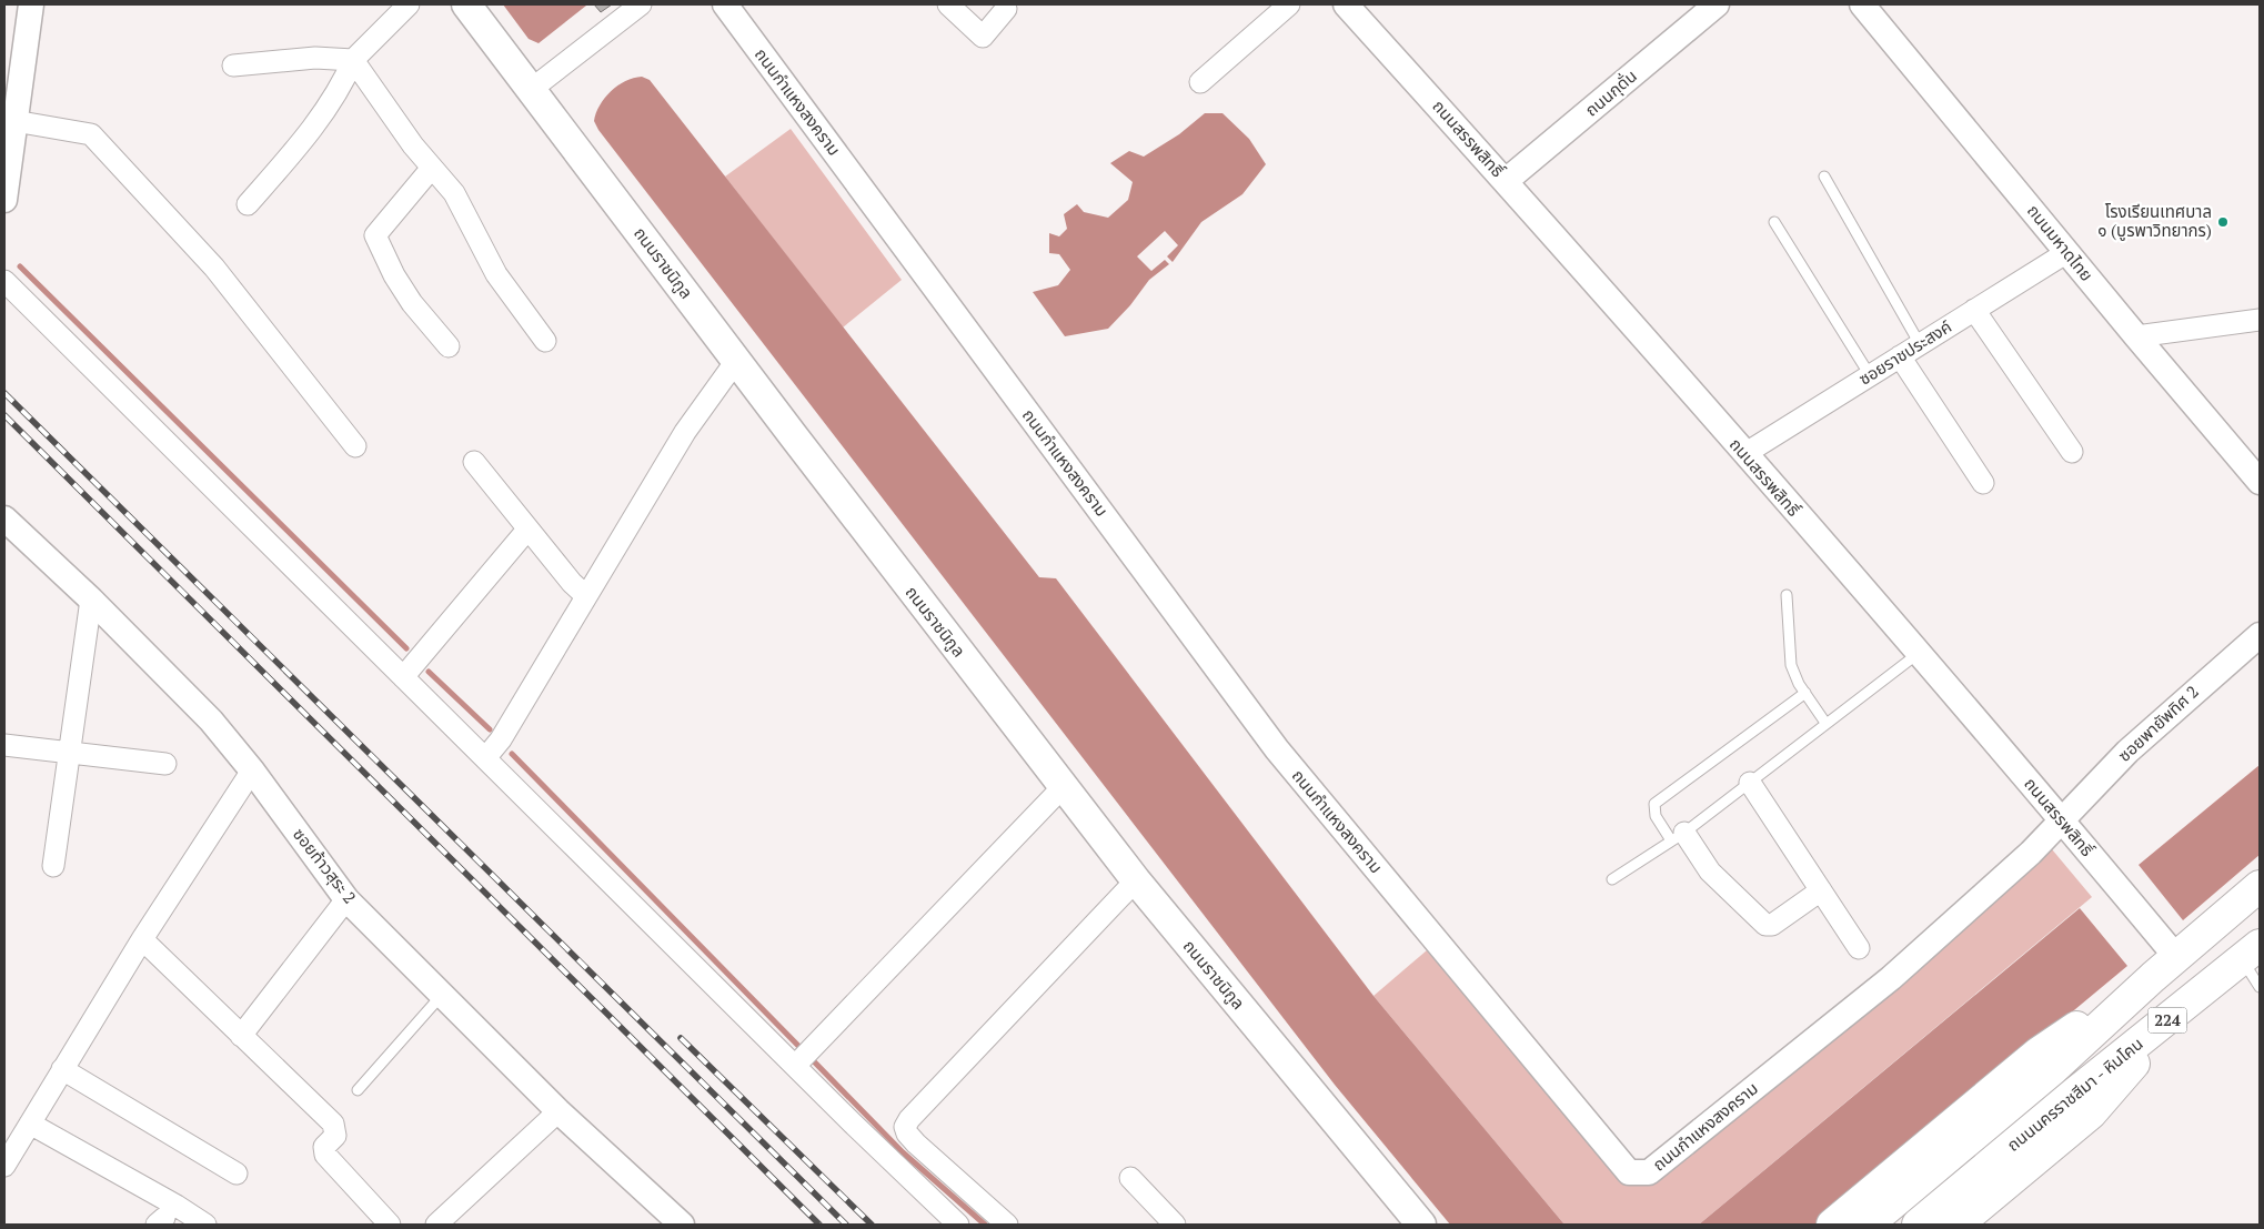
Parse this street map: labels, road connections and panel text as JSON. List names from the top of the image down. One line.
{"streets":{"main road":["ถนนราชนิกูล","224","ถนนนครราชสีมา - หินโคน"],"street":["ถนนกุดั่น","ถนนกำแหงสงคราม","ถนนสรรพสิทธิ์","ถนนมหาดไทย","ซอยราชประสงค์","ซอยพายัพทิศ 2","ซอยท้าวสุระ 2"]},"crossings":[["ถนนกุดั่น","ถนนสรรพสิทธิ์"],["ถนนกำแหงสงคราม","ถนนสรรพสิทธิ์"],["ถนนกำแหงสงคราม","ซอยพายัพทิศ 2"],["ถนนสรรพสิทธิ์","ซอยราชประสงค์"],["ถนนสรรพสิทธิ์","ซอยพายัพทิศ 2"],["ถนนมหาดไทย","ซอยราชประสงค์"]],"places":["โรงเรียนเทศบาล ๑ (บูรพาวิทยากร)"]}
